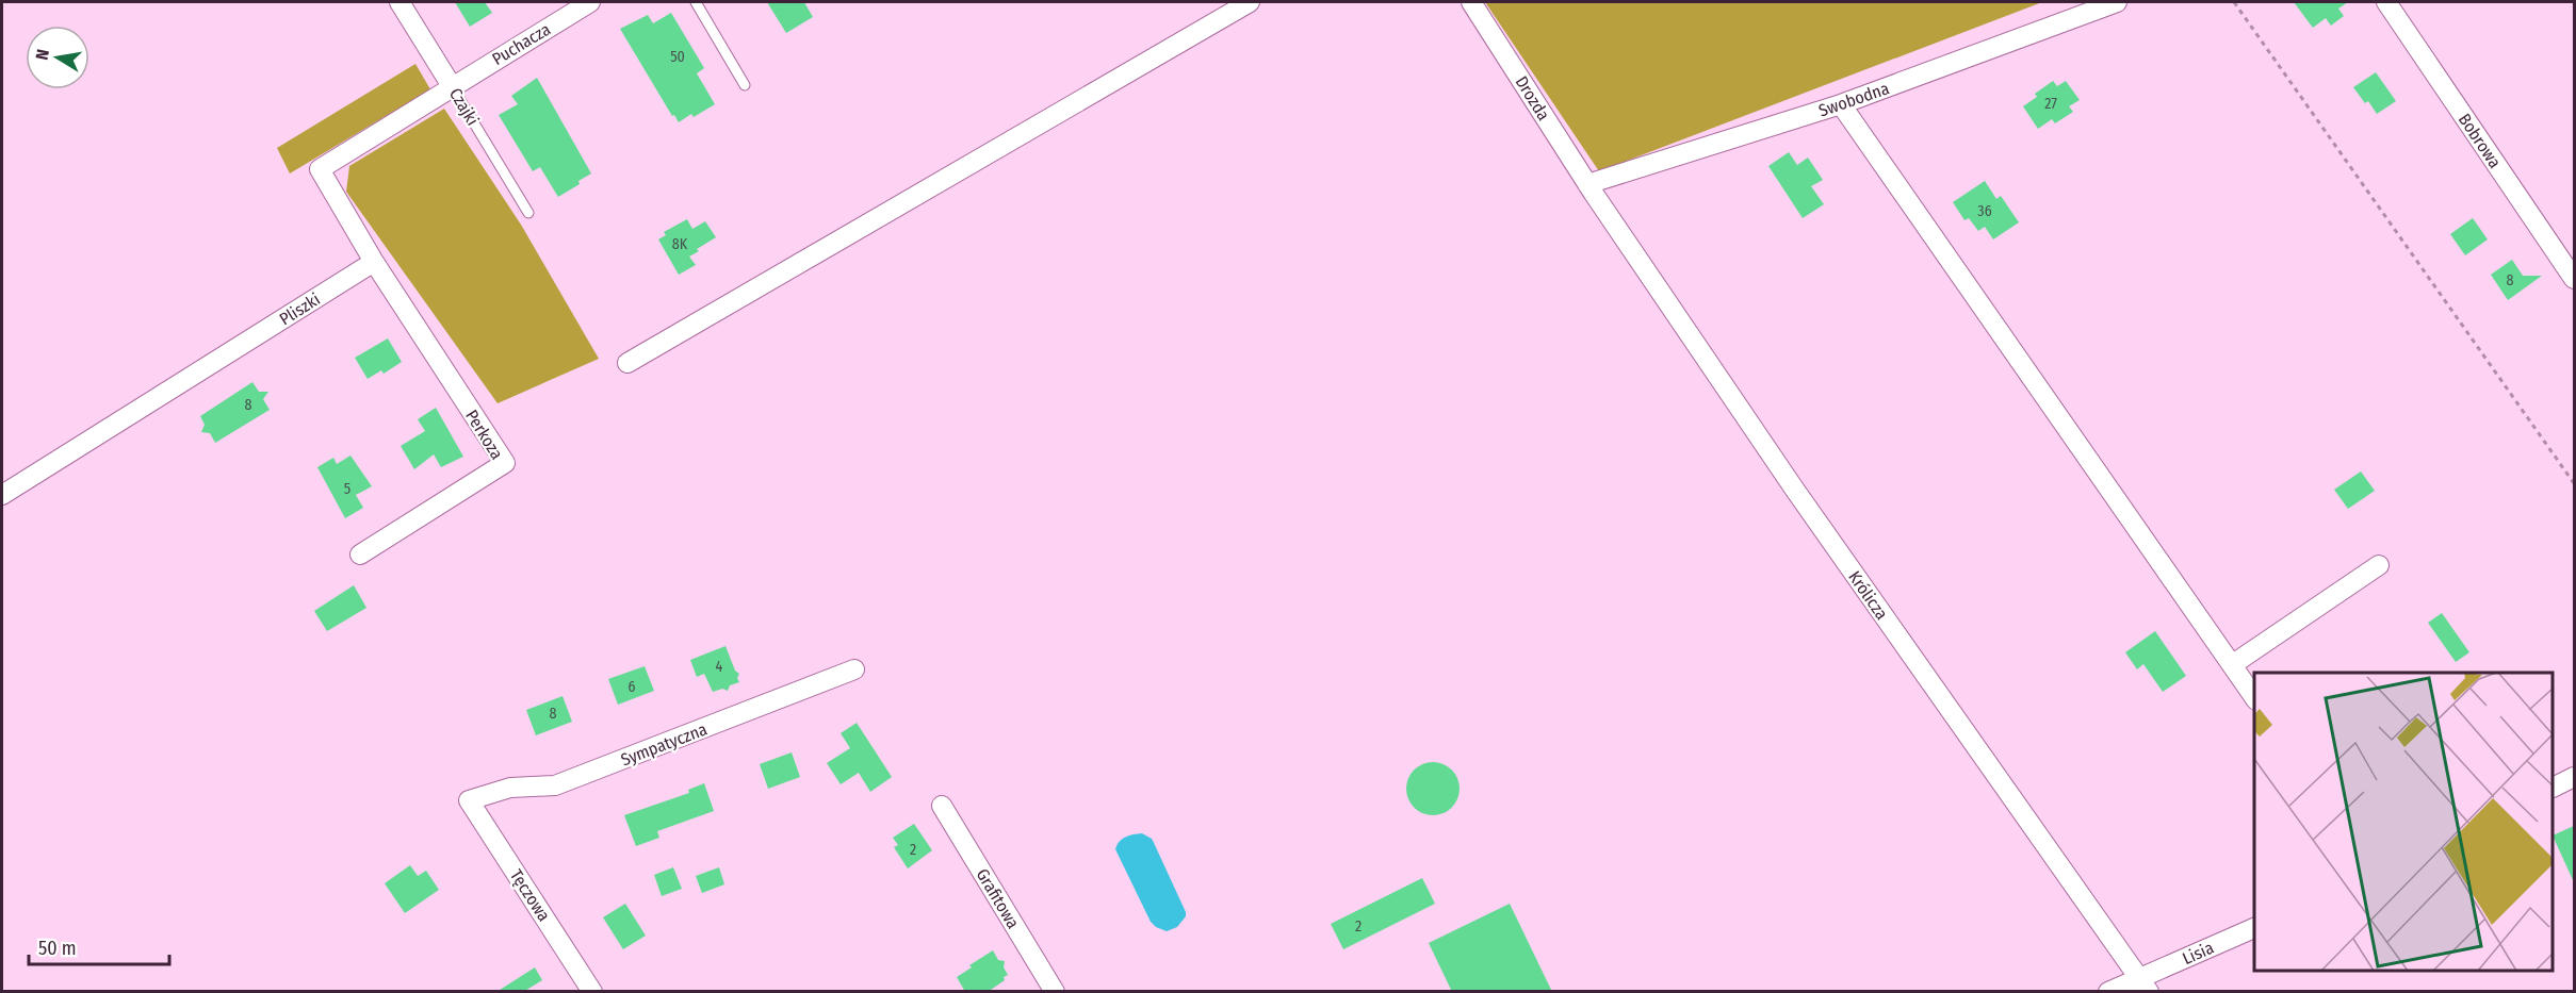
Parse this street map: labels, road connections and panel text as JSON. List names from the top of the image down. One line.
{"streets":{"street":["Puchacza","Drozda","Swobodna","Czajki","Bobrowa","Pliszki","Perkoza","Królicza","Sympatyczna","Tęczowa","Grafitowa","Lisia"]},"crossings":[["Puchacza","Czajki"],["Drozda","Swobodna"],["Drozda","Królicza"],["Swobodna","Królicza"],["Pliszki","Perkoza"],["Królicza","Lisia"],["Sympatyczna","Tęczowa"]],"house_numbers":["50","27","36","8K","8","8","5","4","6","8","2","2"],"scale_bar":"50 m","north":"left"}
